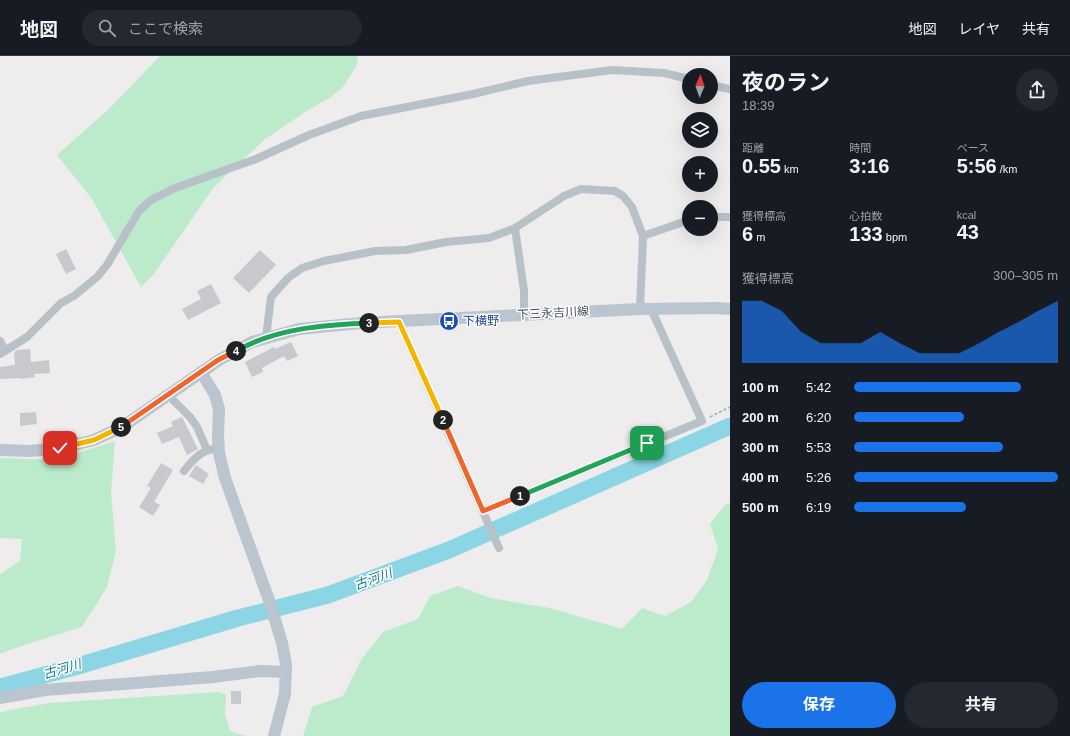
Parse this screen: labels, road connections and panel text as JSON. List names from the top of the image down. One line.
{"streets":{"main road":["下三永吉川線"]},"water":["古河川"],"places":{"bus stop":["下横野"]},"north":"top","page":{"header":"地図","search":"ここで検索","nav":["地図","レイヤ","共有"],"heading":["夜のラン","18:39"],"map_buttons":["+","−"],"stats":[["距離","0.55 km"],["時間","3:16"],["ペース","5:56 /km"],["獲得標高","6 m"],["心拍数","133 bpm"],["kcal","43"]],"chart":["獲得標高","300–305 m"],"pins":["3","4","2","5","1"],"list":[{"name":"100 m","note":"5:42"},{"name":"200 m","note":"6:20"},{"name":"300 m","note":"5:53"},{"name":"400 m","note":"5:26"},{"name":"500 m","note":"6:19"}],"buttons":["保存","共有"]}}
